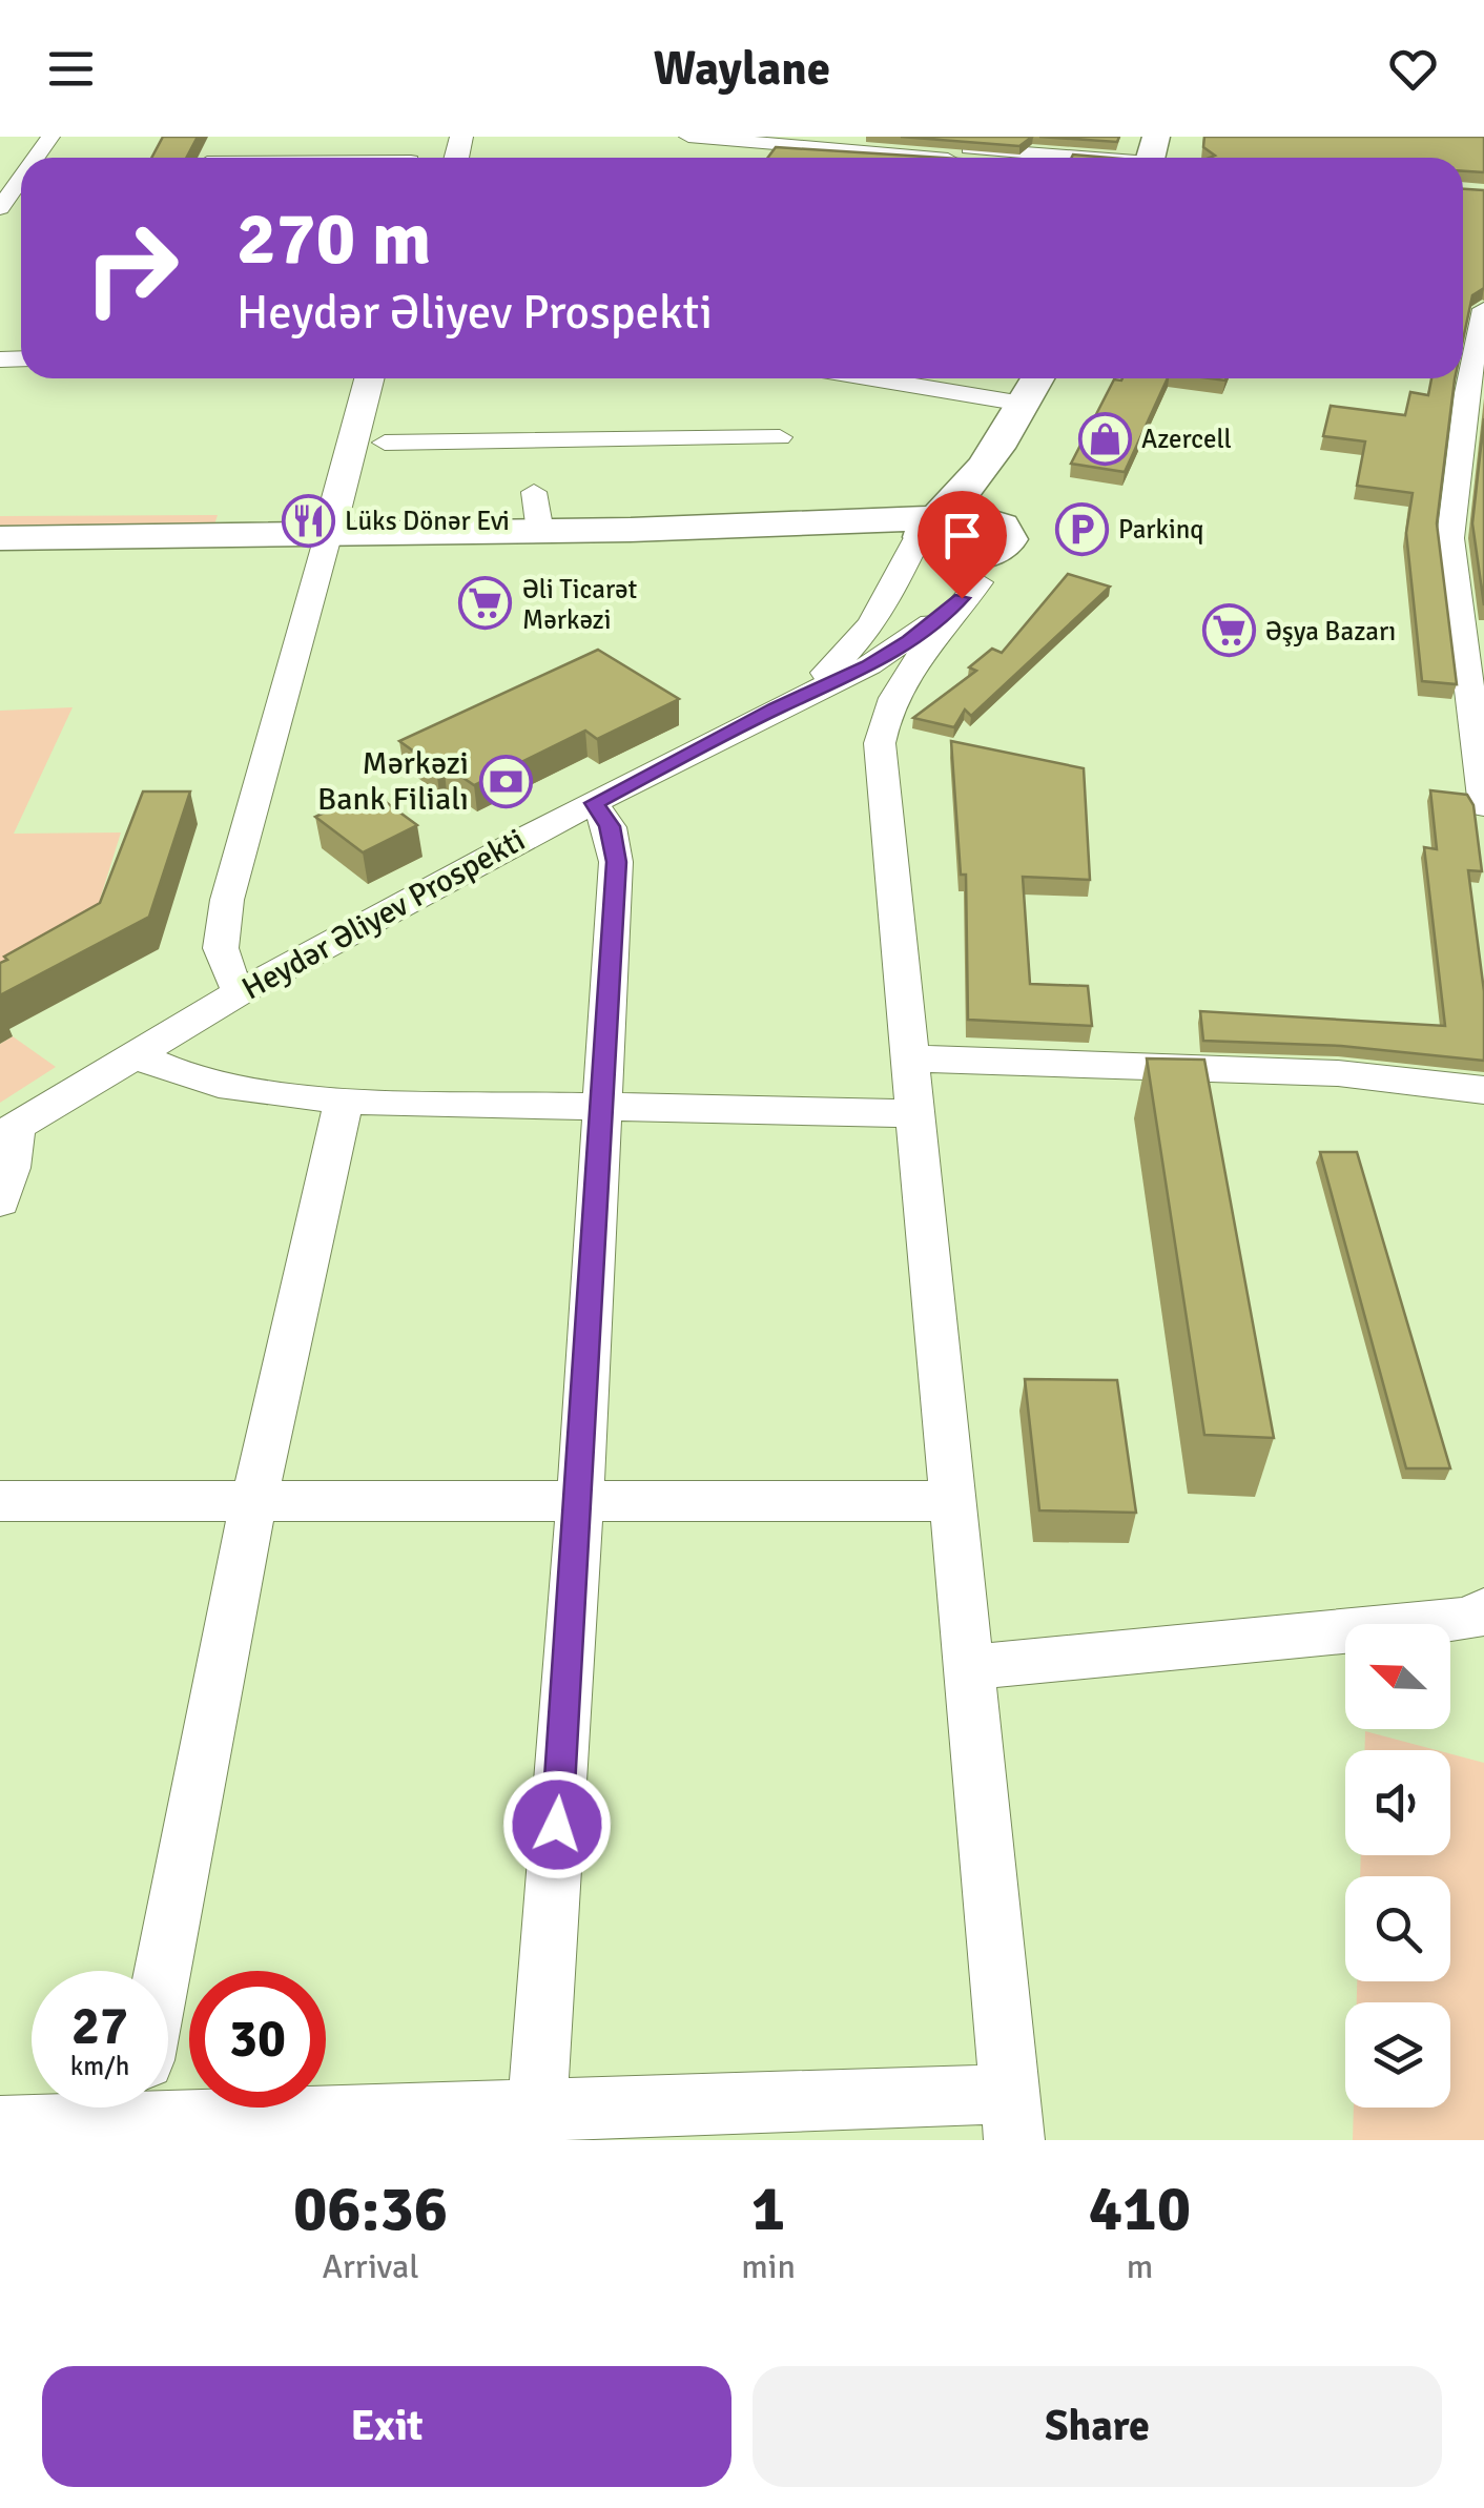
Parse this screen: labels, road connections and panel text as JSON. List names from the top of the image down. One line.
{"streets":{"highway":["Heydər Əliyev Prospekti"]},"places":{"shop":["Azercell"],"restaurant":["Lüks Dönər Evi"],"parking":["Parkinq"],"supermarket":["Əli Ticarət Mərkəzi","Əşya Bazarı"],"bank":["Mərkəzi Bank Filialı"]},"north":"top left","page":{"header":"Waylane","turn":["270 m","Heydər Əliyev Prospekti"],"speed":"27 km/h","limit":"30","eta":["06:36","Arrival","1","min","410","m"],"buttons":["Exit","Share"]}}
